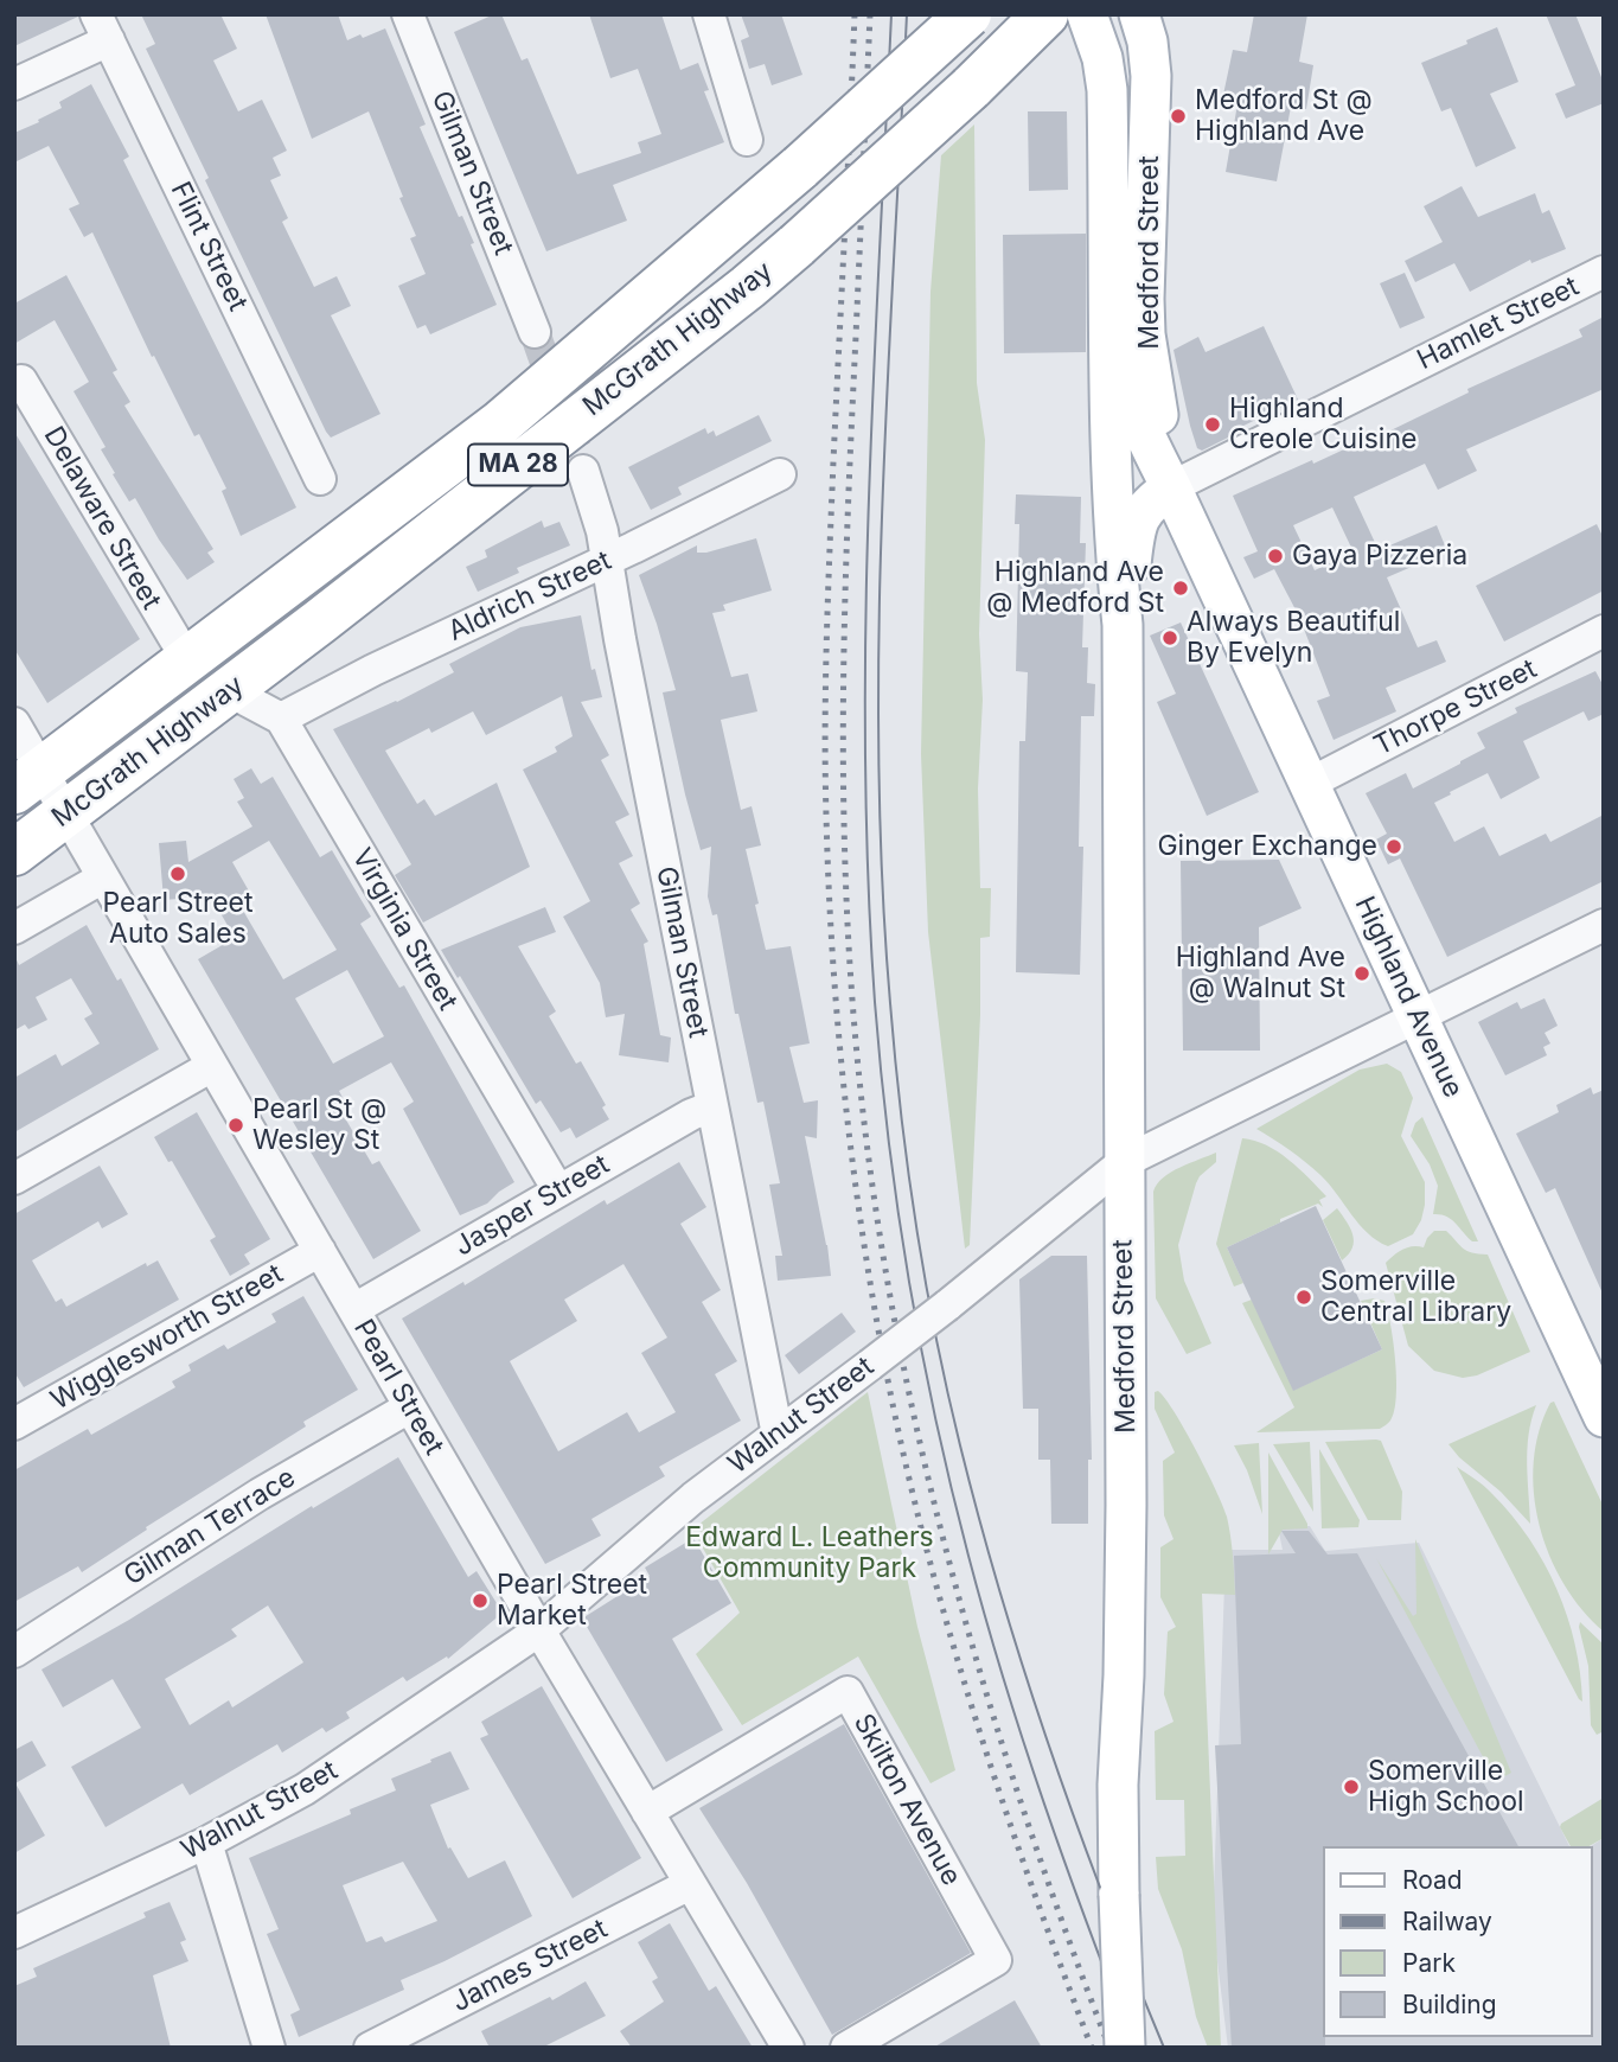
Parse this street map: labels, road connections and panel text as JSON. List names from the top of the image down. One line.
{"streets":{"highway":["McGrath Highway","MA 28"],"main road":["Medford Street","Highland Avenue"],"street":["Gilman Street","Flint Street","Hamlet Street","Delaware Street","Aldrich Street","Thorpe Street","Virginia Street","Jasper Street","Wigglesworth Street","Pearl Street","Walnut Street","Gilman Terrace","Skilton Avenue","James Street"]},"crossings":[["Gilman Street","Aldrich Street"],["Gilman Street","Jasper Street"],["Gilman Street","Walnut Street"],["Medford Street","Hamlet Street"],["Medford Street","Highland Avenue"],["Medford Street","Walnut Street"],["Hamlet Street","Highland Avenue"],["McGrath Highway","Delaware Street"],["McGrath Highway","Pearl Street"],["Aldrich Street","Virginia Street"],["Thorpe Street","Highland Avenue"],["Virginia Street","Jasper Street"],["Highland Avenue","Walnut Street"],["Jasper Street","Pearl Street"],["Wigglesworth Street","Pearl Street"],["Pearl Street","Walnut Street"],["Pearl Street","Gilman Terrace"],["Pearl Street","Skilton Avenue"],["Pearl Street","James Street"]],"parks":["Edward L. Leathers Community Park"],"places":["Medford St @ Highland Ave","Highland Creole Cuisine","Gaya Pizzeria","Highland Ave @ Medford St","Always Beautiful By Evelyn","Ginger Exchange","Pearl Street Auto Sales","Highland Ave @ Walnut St","Pearl St @ Wesley St","Somerville Central Library","Pearl Street Market","Somerville High School"],"legend":["Road","Railway","Park","Building"]}
